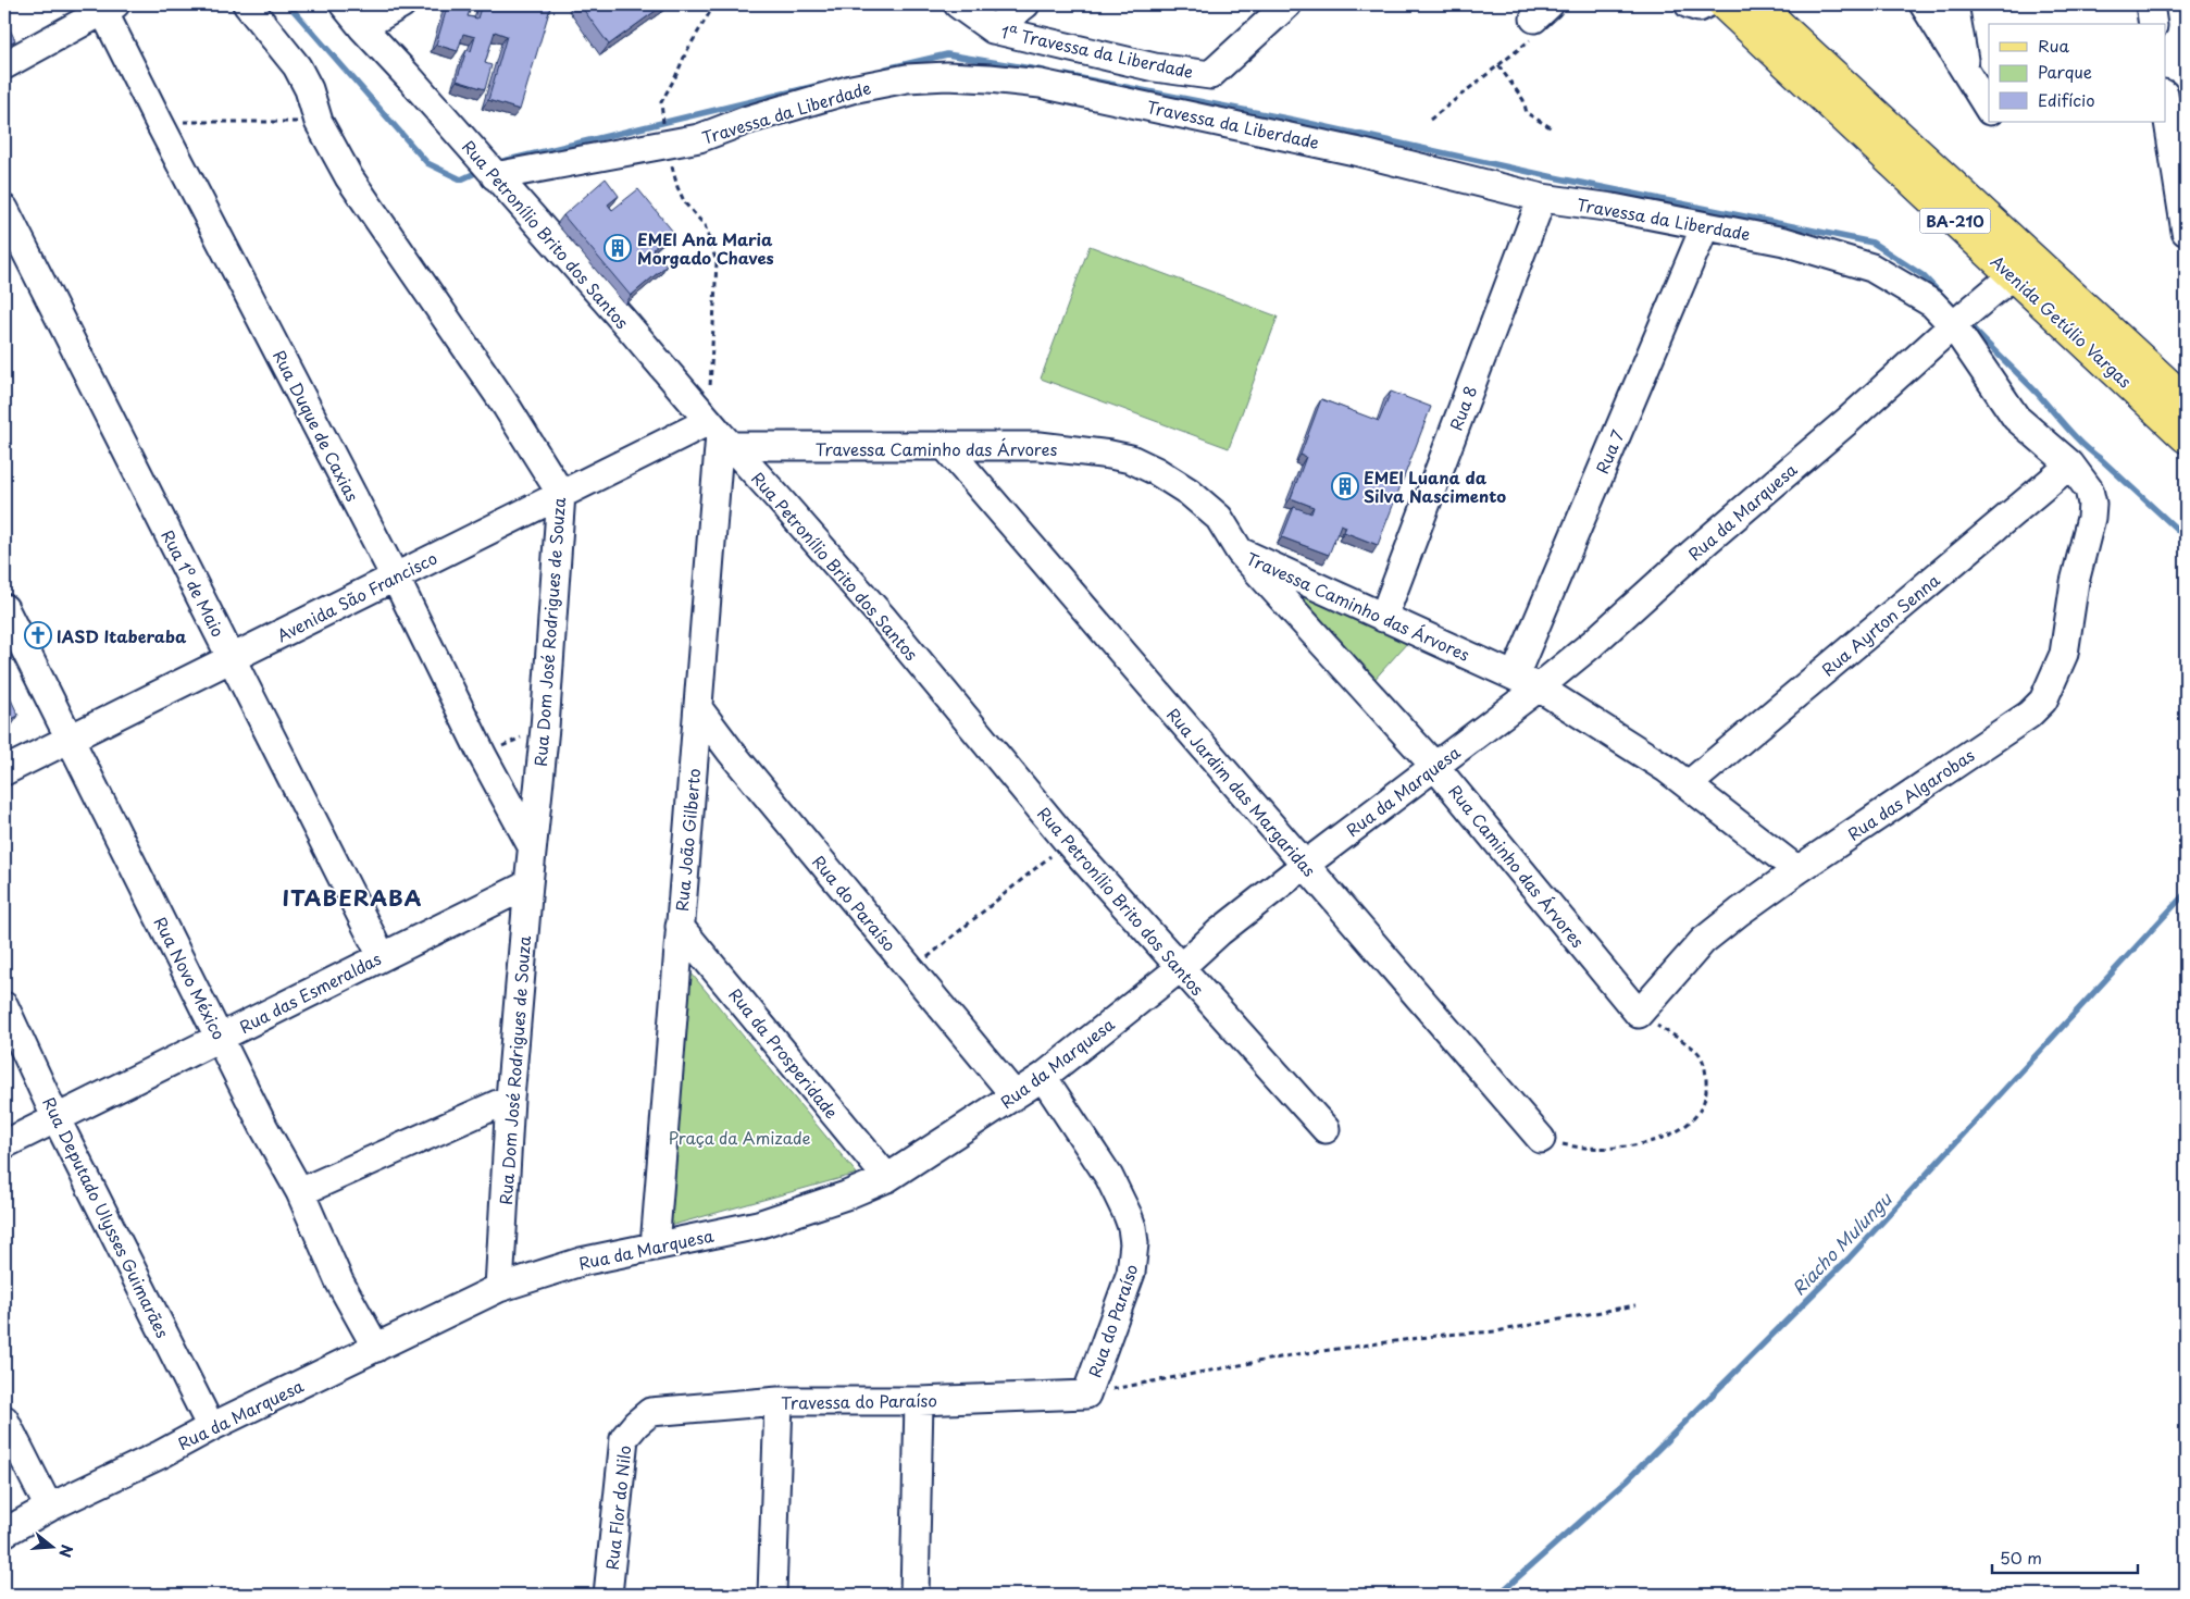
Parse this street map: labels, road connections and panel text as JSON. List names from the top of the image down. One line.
{"streets":{"main road":["BA-210","Avenida Getúlio Vargas"],"street":["1ª Travessa da Liberdade","Travessa da Liberdade","Rua Petronílio Brito dos Santos","Rua 8","Rua Duque de Caxias","Travessa Caminho das Árvores","Rua 7","Rua da Marquesa","Rua 1º de Maio","Avenida São Francisco","Rua Ayrton Senna","Rua Dom José Rodrigues de Souza","Rua Jardim das Margaridas","Rua das Algarobas","Rua João Gilberto","Rua Caminho das Árvores","Rua do Paraíso","Rua Novo México","Rua das Esmeraldas","Rua da Prosperidade","Rua Deputado Ulysses Guimarães","Travessa do Paraíso","Rua Flor do Nilo"]},"crossings":[["Travessa da Liberdade","Rua Petronílio Brito dos Santos"],["Travessa da Liberdade","Rua 8"],["Travessa da Liberdade","Rua 7"],["Travessa da Liberdade","Rua da Marquesa"],["Travessa da Liberdade","Rua Ayrton Senna"],["Travessa da Liberdade","Rua das Algarobas"],["Rua Petronílio Brito dos Santos","Travessa Caminho das Árvores"],["Rua Petronílio Brito dos Santos","Rua da Marquesa"],["Rua Petronílio Brito dos Santos","Avenida São Francisco"],["Rua Petronílio Brito dos Santos","Rua João Gilberto"],["Avenida Getúlio Vargas","Rua da Marquesa"],["Rua 8","Travessa Caminho das Árvores"],["Rua Duque de Caxias","Avenida São Francisco"],["Rua Duque de Caxias","Rua Dom José Rodrigues de Souza"],["Travessa Caminho das Árvores","Rua 7"],["Travessa Caminho das Árvores","Rua da Marquesa"],["Travessa Caminho das Árvores","Avenida São Francisco"],["Travessa Caminho das Árvores","Rua Ayrton Senna"],["Travessa Caminho das Árvores","Rua Jardim das Margaridas"],["Travessa Caminho das Árvores","Rua das Algarobas"],["Travessa Caminho das Árvores","Rua João Gilberto"],["Travessa Caminho das Árvores","Rua Caminho das Árvores"],["Rua da Marquesa","Rua Dom José Rodrigues de Souza"],["Rua da Marquesa","Rua Jardim das Margaridas"],["Rua da Marquesa","Rua João Gilberto"],["Rua da Marquesa","Rua Caminho das Árvores"],["Rua da Marquesa","Rua do Paraíso"],["Rua da Marquesa","Rua Novo México"],["Rua da Marquesa","Rua da Prosperidade"],["Rua da Marquesa","Rua Deputado Ulysses Guimarães"],["Rua 1º de Maio","Avenida São Francisco"],["Rua 1º de Maio","Rua das Esmeraldas"],["Avenida São Francisco","Rua Dom José Rodrigues de Souza"],["Avenida São Francisco","Rua João Gilberto"],["Avenida São Francisco","Rua Novo México"],["Rua Ayrton Senna","Rua das Algarobas"],["Rua Dom José Rodrigues de Souza","Rua das Esmeraldas"],["Rua das Algarobas","Rua Caminho das Árvores"],["Rua João Gilberto","Rua do Paraíso"],["Rua João Gilberto","Rua da Prosperidade"],["Rua do Paraíso","Travessa do Paraíso"],["Rua Novo México","Rua das Esmeraldas"],["Rua das Esmeraldas","Rua Deputado Ulysses Guimarães"],["Travessa do Paraíso","Rua Flor do Nilo"]],"districts":["ITABERABA"],"water":["Riacho Mulungu"],"parks":["Praça da Amizade"],"places":{"building":["EMEI Ana Maria Morgado Chaves","EMEI Luana da Silva Nascimento"],"church":["IASD Itaberaba"]},"legend":["Rua","Parque","Edifício"],"scale_bar":"50 m","north":"right"}
